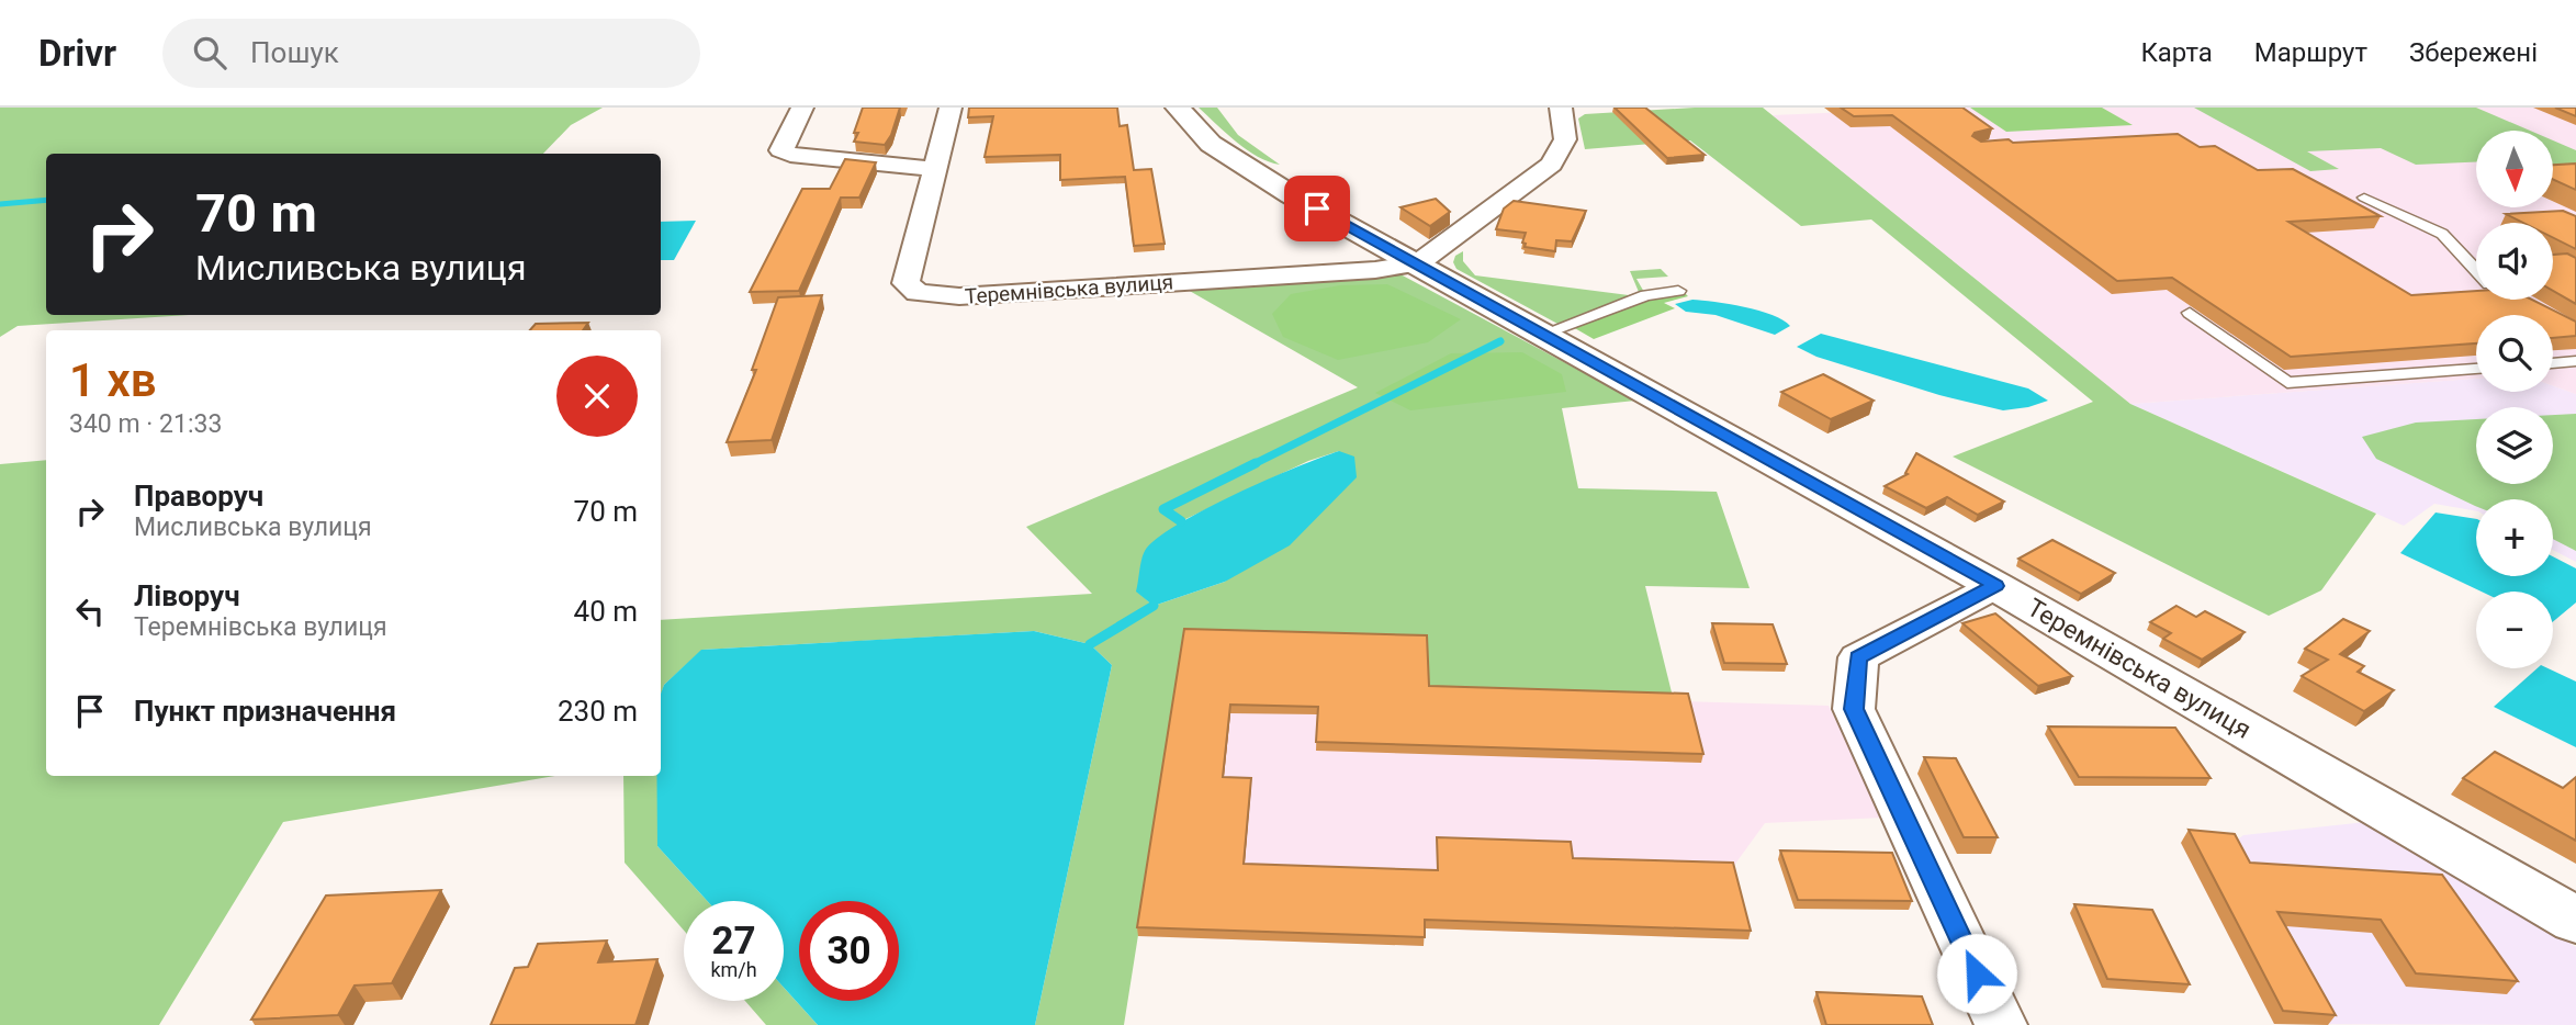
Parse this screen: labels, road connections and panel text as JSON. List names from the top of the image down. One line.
{"streets":{"street":["Теремнівська вулиця"]},"north":"bottom","page":{"header":"Drivr","search":"Пошук","nav":["Карта","Маршрут","Збережені"],"map_buttons":["+","−"],"turn":["70 m","Мисливська вулиця"],"heading":["1 хв","340 m · 21:33"],"list":[{"name":"Праворуч","note":"Мисливська вулиця","value":"70 m"},{"name":"Ліворуч","note":"Теремнівська вулиця","value":"40 m"},{"name":"Пункт призначення","value":"230 m"}],"speed":"27 km/h","limit":"30"}}
